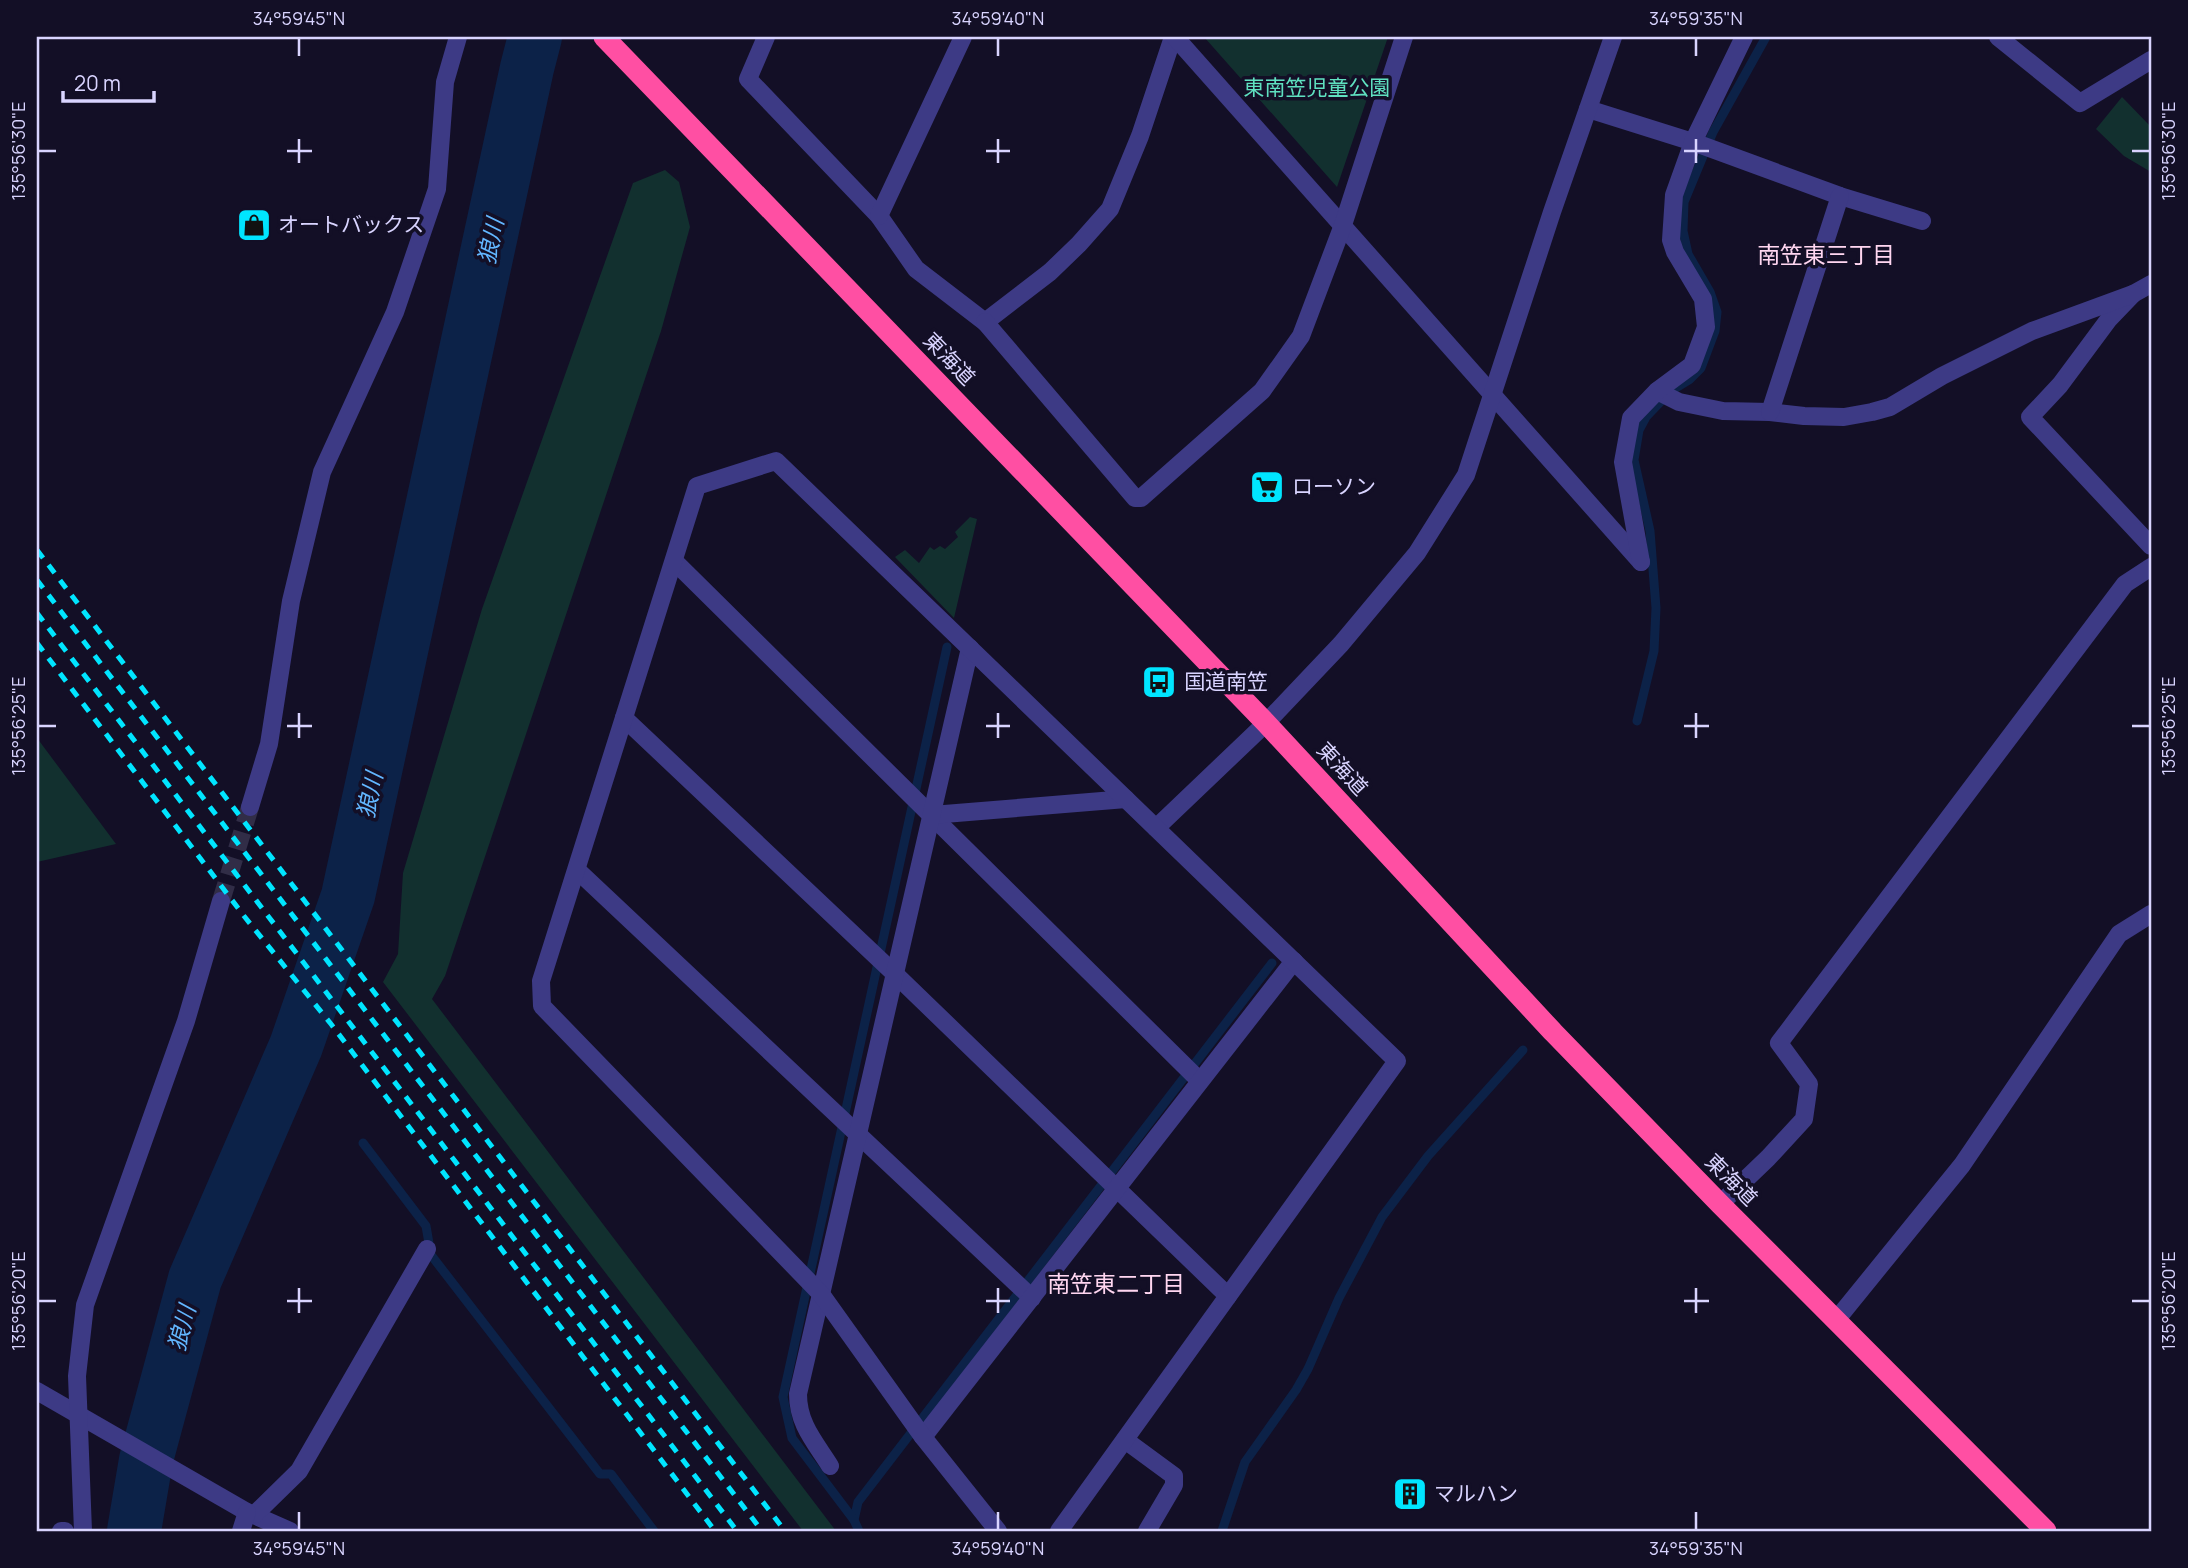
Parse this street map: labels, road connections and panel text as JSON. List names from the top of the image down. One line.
{"streets":{"highway":["東海道"]},"districts":["南笠東三丁目","南笠東二丁目"],"water":["狼川"],"parks":["東南笠児童公園"],"places":{"shop":["オートバックス"],"supermarket":["ローソン"],"bus stop":["国道南笠"],"building":["マルハン"]},"scale_bar":"20 m","coordinates":["34°59'45\"N","34°59'40\"N","34°59'35\"N","135°56'30\"E","135°56'25\"E","135°56'20\"E"]}
